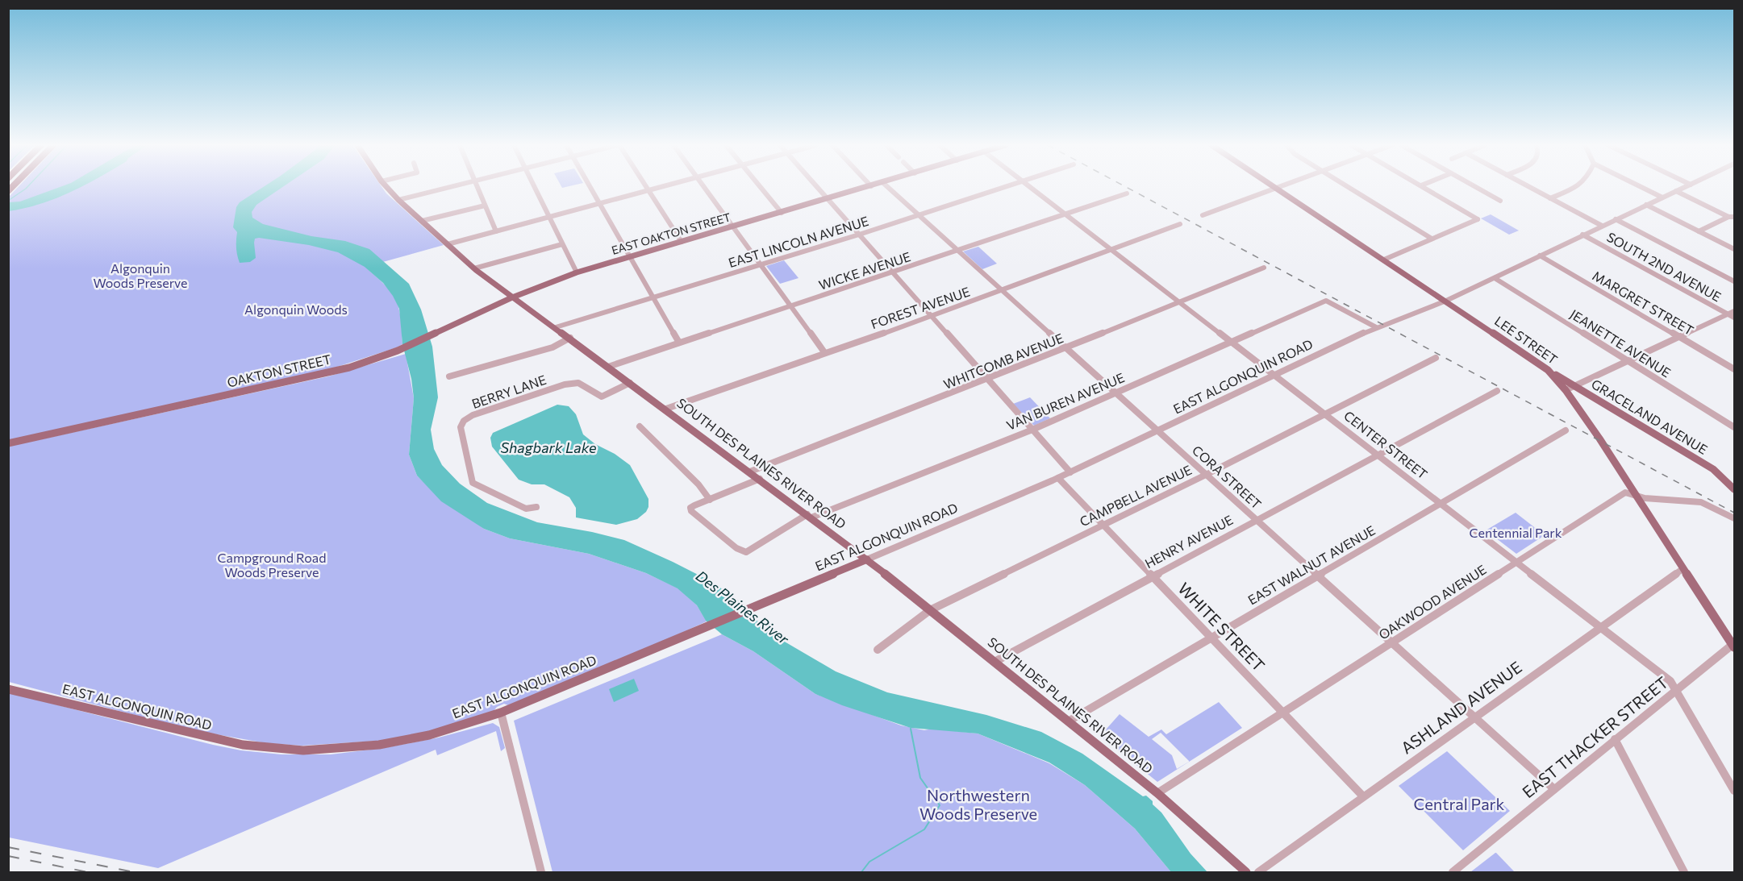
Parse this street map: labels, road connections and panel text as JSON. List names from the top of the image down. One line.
{"streets":{"main road":["EAST OAKTON STREET","LEE STREET","OAKTON STREET","EAST ALGONQUIN ROAD","GRACELAND AVENUE","SOUTH DES PLAINES RIVER ROAD"],"street":["EAST LINCOLN AVENUE","SOUTH 2ND AVENUE","WICKE AVENUE","MARGRET STREET","FOREST AVENUE","JEANETTE AVENUE","WHITCOMB AVENUE","BERRY LANE","VAN BUREN AVENUE","CENTER STREET","CORA STREET","CAMPBELL AVENUE","HENRY AVENUE","EAST WALNUT AVENUE","OAKWOOD AVENUE","WHITE STREET","ASHLAND AVENUE","EAST THACKER STREET"]},"crossings":[["EAST OAKTON STREET","OAKTON STREET"],["EAST OAKTON STREET","SOUTH DES PLAINES RIVER ROAD"],["EAST LINCOLN AVENUE","SOUTH DES PLAINES RIVER ROAD"],["EAST LINCOLN AVENUE","CORA STREET"],["SOUTH 2ND AVENUE","EAST ALGONQUIN ROAD"],["WICKE AVENUE","CENTER STREET"],["WICKE AVENUE","SOUTH DES PLAINES RIVER ROAD"],["WICKE AVENUE","CORA STREET"],["MARGRET STREET","EAST ALGONQUIN ROAD"],["FOREST AVENUE","CENTER STREET"],["FOREST AVENUE","SOUTH DES PLAINES RIVER ROAD"],["FOREST AVENUE","CORA STREET"],["LEE STREET","EAST ALGONQUIN ROAD"],["LEE STREET","GRACELAND AVENUE"],["LEE STREET","OAKWOOD AVENUE"],["LEE STREET","ASHLAND AVENUE"],["LEE STREET","EAST THACKER STREET"],["JEANETTE AVENUE","EAST ALGONQUIN ROAD"],["WHITCOMB AVENUE","CENTER STREET"],["WHITCOMB AVENUE","SOUTH DES PLAINES RIVER ROAD"],["WHITCOMB AVENUE","CORA STREET"],["EAST ALGONQUIN ROAD","VAN BUREN AVENUE"],["EAST ALGONQUIN ROAD","CENTER STREET"],["EAST ALGONQUIN ROAD","SOUTH DES PLAINES RIVER ROAD"],["EAST ALGONQUIN ROAD","CORA STREET"],["EAST ALGONQUIN ROAD","WHITE STREET"],["BERRY LANE","SOUTH DES PLAINES RIVER ROAD"],["VAN BUREN AVENUE","CENTER STREET"],["VAN BUREN AVENUE","SOUTH DES PLAINES RIVER ROAD"],["VAN BUREN AVENUE","CORA STREET"],["CENTER STREET","CAMPBELL AVENUE"],["CENTER STREET","HENRY AVENUE"],["CENTER STREET","EAST WALNUT AVENUE"],["CENTER STREET","OAKWOOD AVENUE"],["CENTER STREET","ASHLAND AVENUE"],["CENTER STREET","EAST THACKER STREET"],["SOUTH DES PLAINES RIVER ROAD","CAMPBELL AVENUE"],["SOUTH DES PLAINES RIVER ROAD","HENRY AVENUE"],["SOUTH DES PLAINES RIVER ROAD","EAST WALNUT AVENUE"],["SOUTH DES PLAINES RIVER ROAD","OAKWOOD AVENUE"],["CORA STREET","CAMPBELL AVENUE"],["CORA STREET","HENRY AVENUE"],["CORA STREET","EAST WALNUT AVENUE"],["CORA STREET","OAKWOOD AVENUE"],["CORA STREET","ASHLAND AVENUE"],["CORA STREET","EAST THACKER STREET"],["CAMPBELL AVENUE","WHITE STREET"],["HENRY AVENUE","WHITE STREET"],["EAST WALNUT AVENUE","WHITE STREET"],["OAKWOOD AVENUE","WHITE STREET"],["WHITE STREET","ASHLAND AVENUE"]],"water":["Shagbark Lake","Des Plaines River"],"parks":["Algonquin Woods Preserve","Algonquin Woods","Centennial Park","Campground Road Woods Preserve","Northwestern Woods Preserve","Central Park"]}
